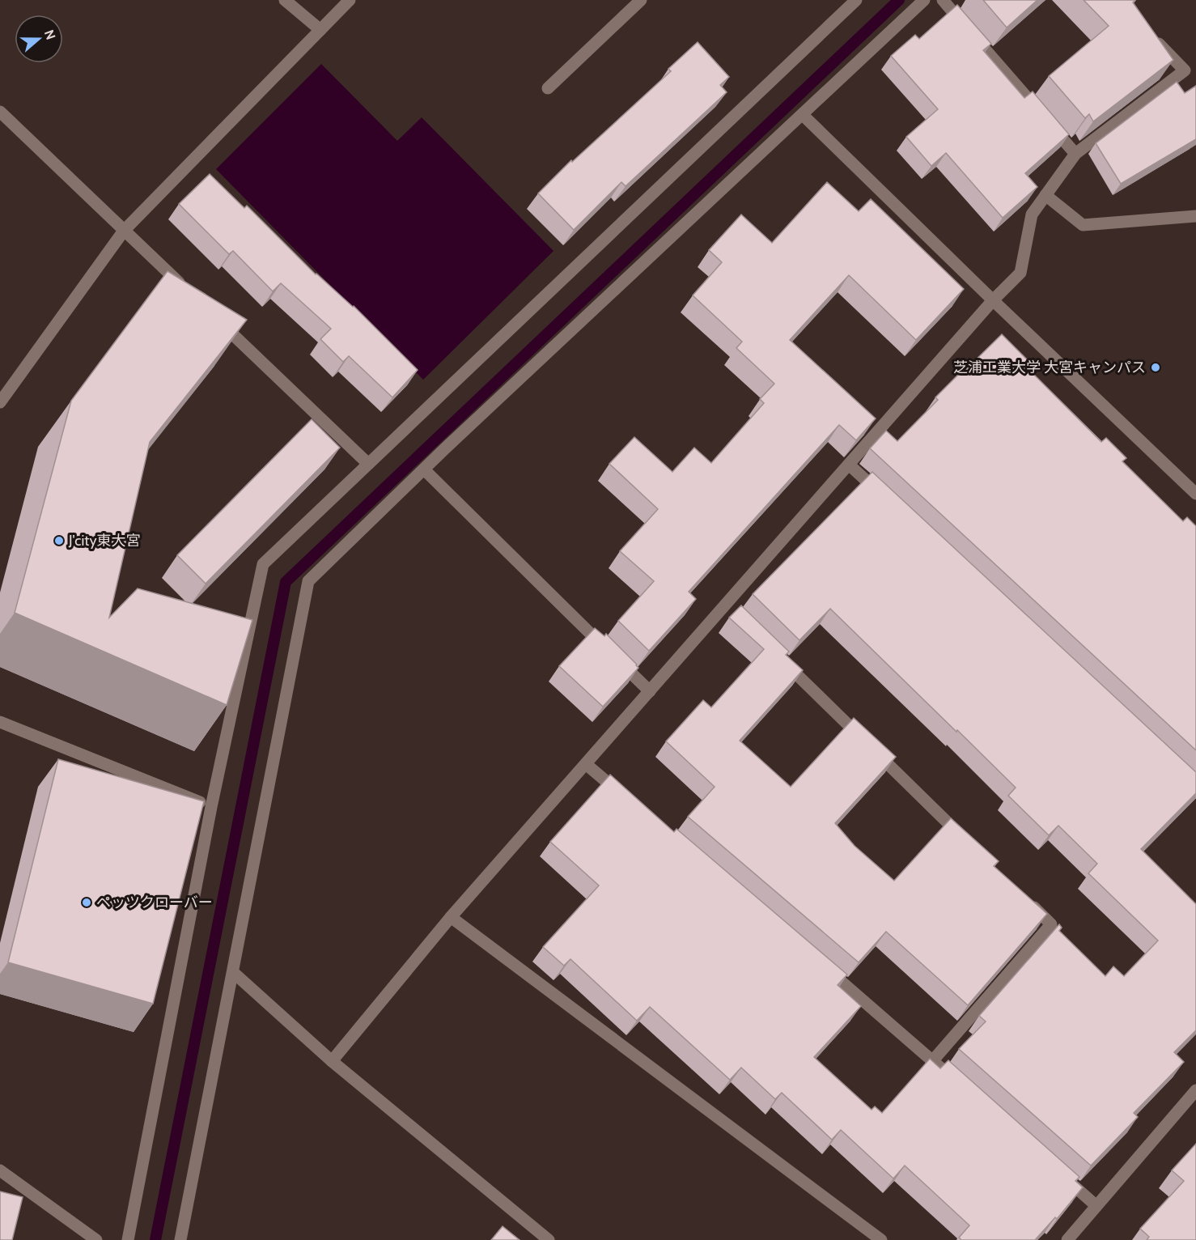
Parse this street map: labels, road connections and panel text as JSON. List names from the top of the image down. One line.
{"places":["芝浦工業大学 大宮キャンパス","J'city東大宮","ペッツクローバー"],"north":"right"}
